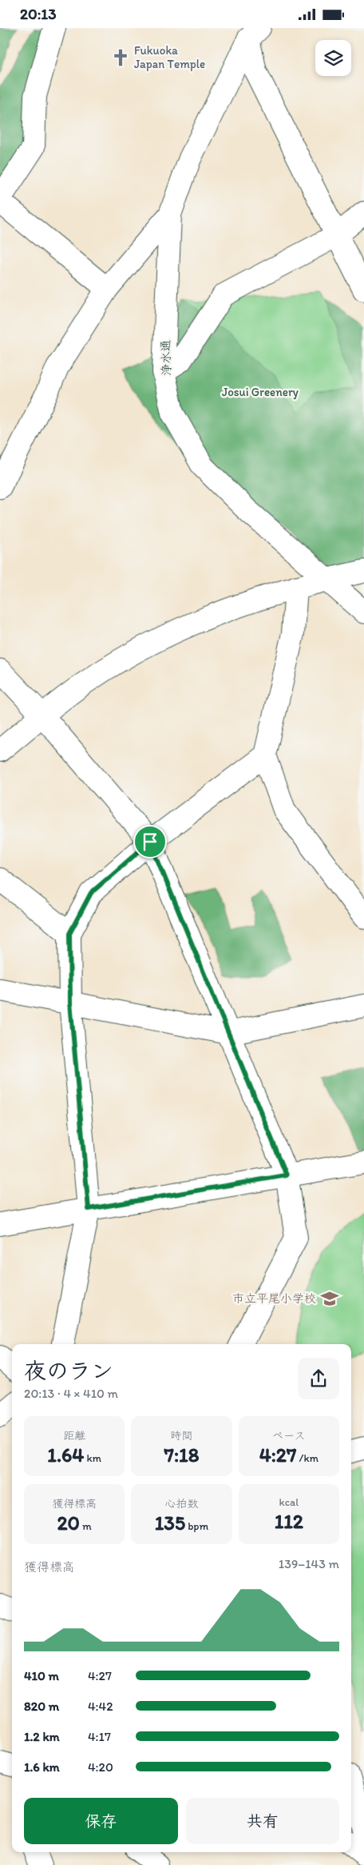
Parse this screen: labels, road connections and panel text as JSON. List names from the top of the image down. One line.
{"streets":{"street":["浄水通"]},"parks":["Josui Greenery"],"places":{"church":["Fukuoka Japan Temple"],"school or university":["市立平尾小学校"]},"page":{"status":"20:13","heading":["夜のラン","20:13 · 4 × 410 m"],"stats":[["距離","1.64 km"],["時間","7:18"],["ペース","4:27 /km"],["獲得標高","20 m"],["心拍数","135 bpm"],["kcal","112"]],"chart":["獲得標高","139–143 m"],"list":[{"name":"410 m","note":"4:27"},{"name":"820 m","note":"4:42"},{"name":"1.2 km","note":"4:17"},{"name":"1.6 km","note":"4:20"}],"buttons":["保存","共有"]}}
